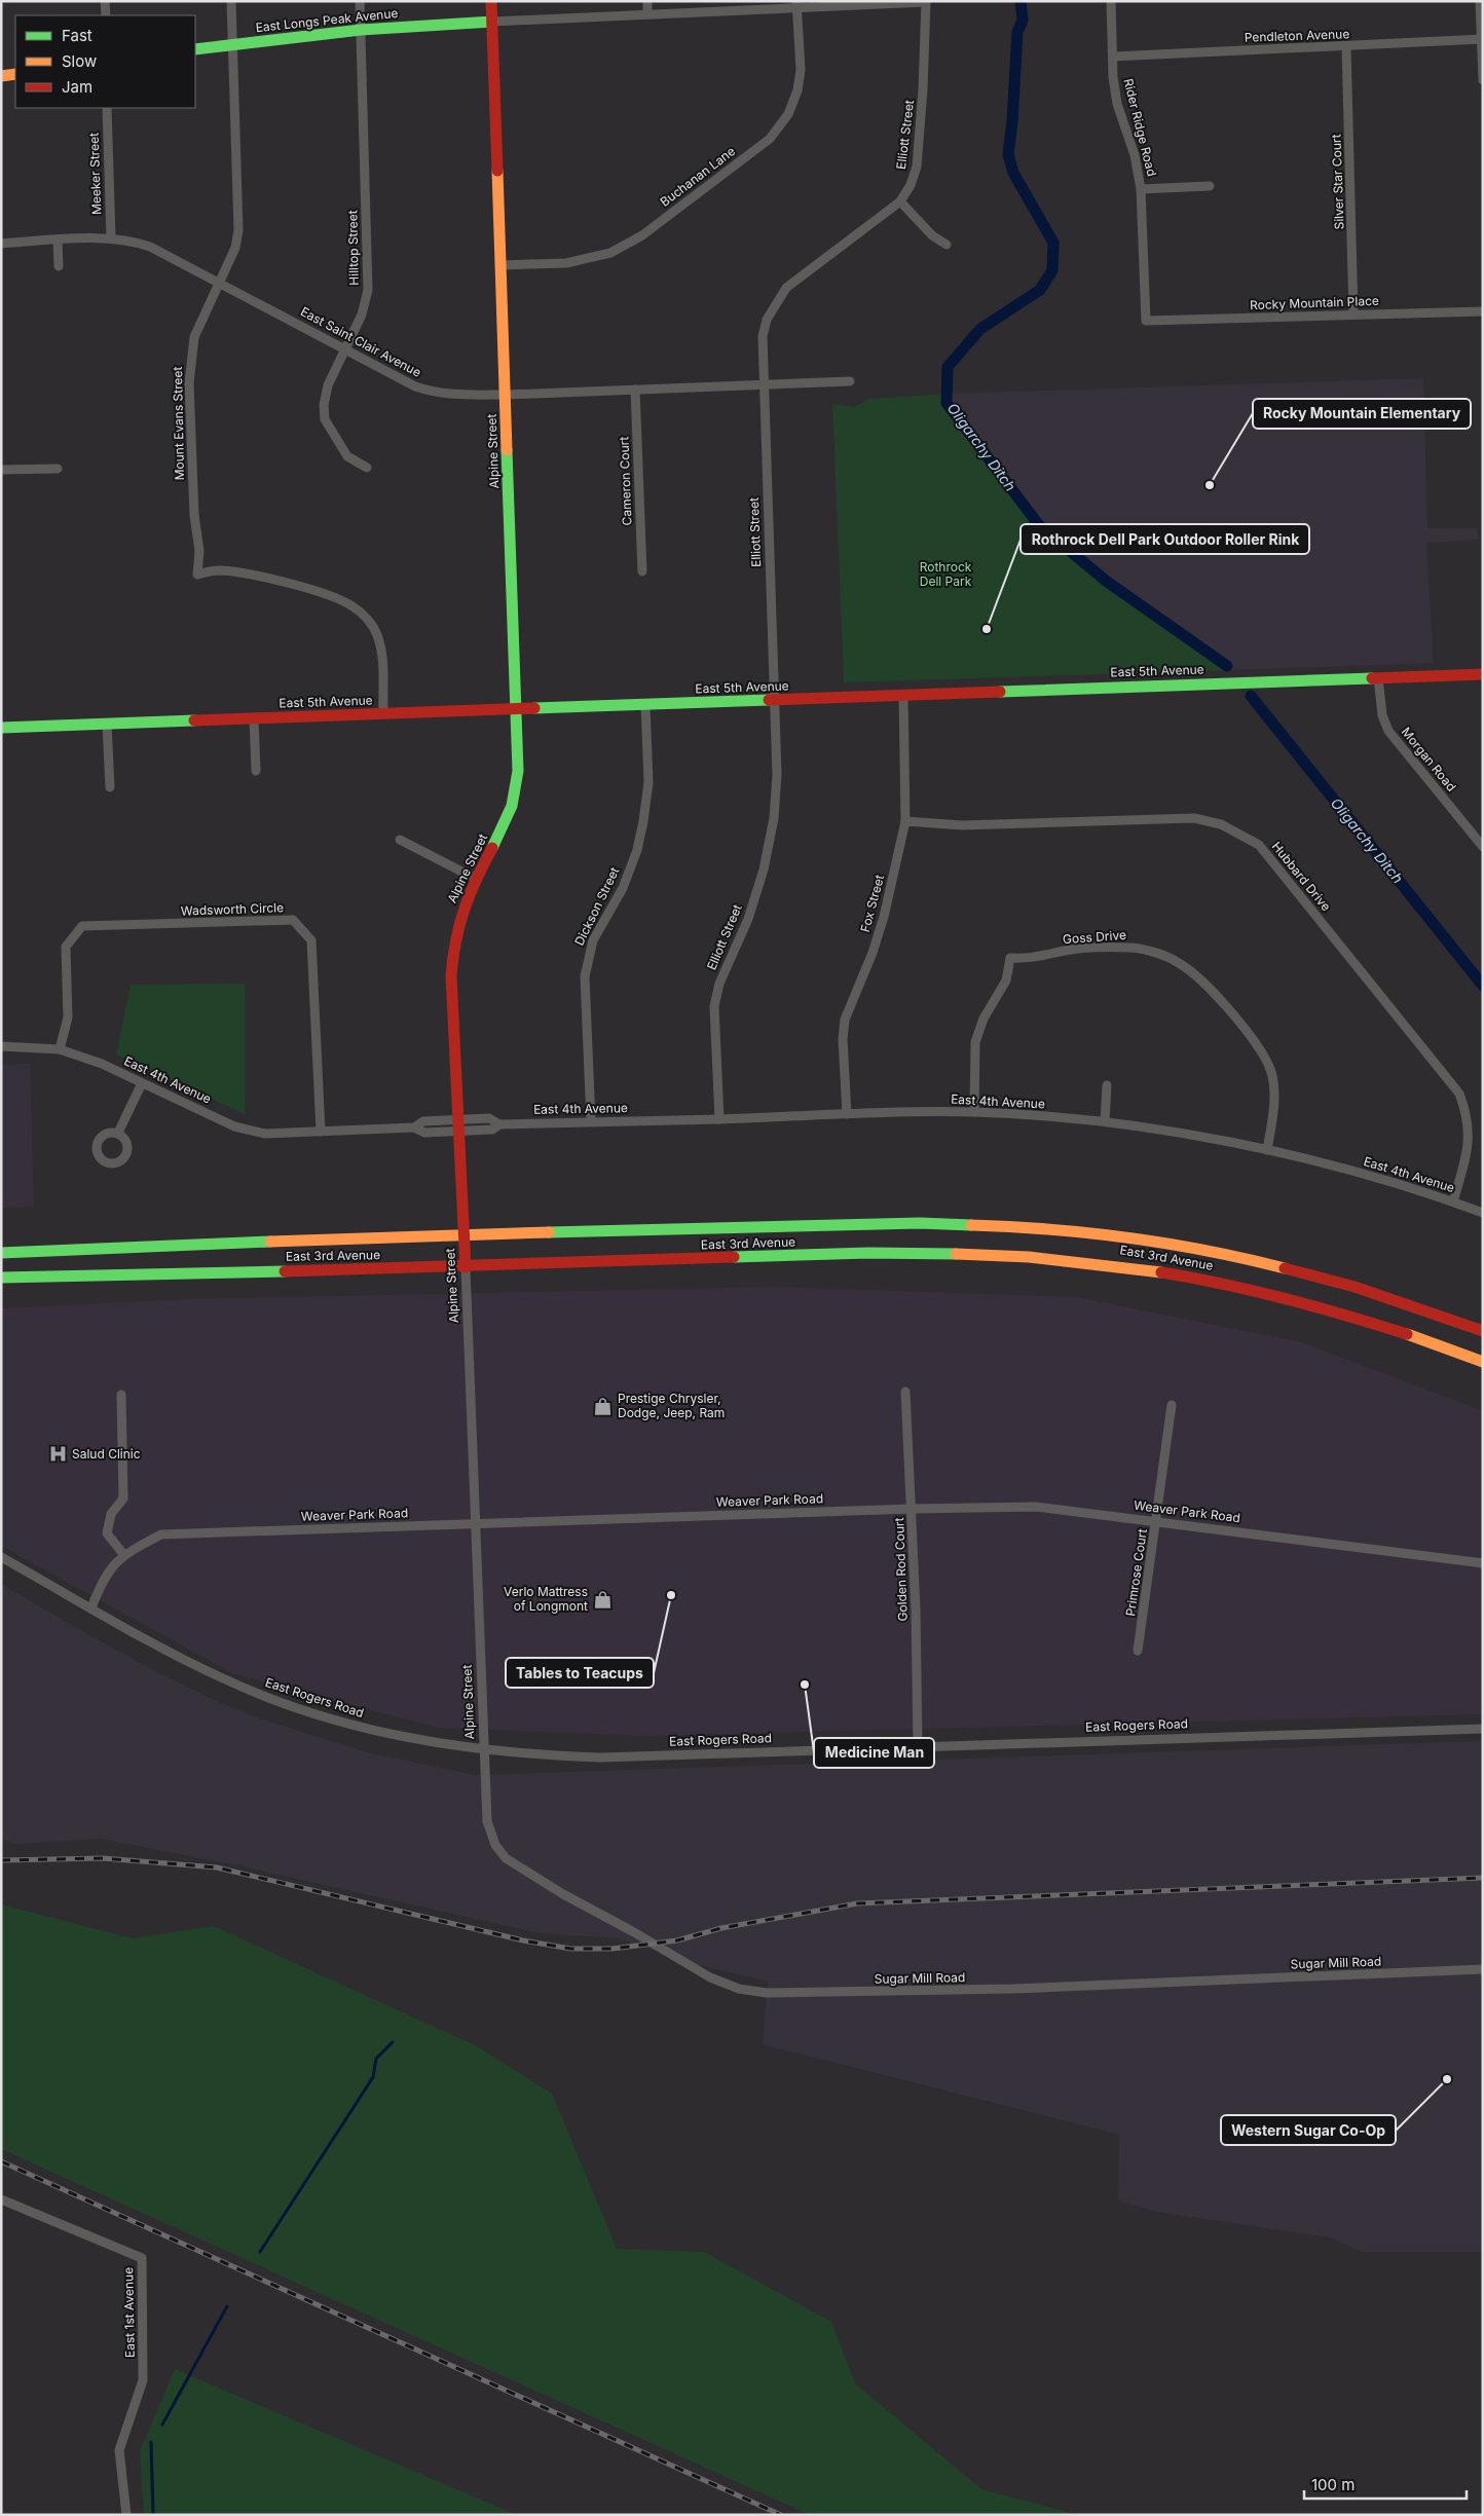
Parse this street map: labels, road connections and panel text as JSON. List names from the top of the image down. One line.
{"streets":{"street":["East Longs Peak Avenue","Pendleton Avenue","Rider Ridge Road","Elliott Street","Meeker Street","Buchanan Lane","Silver Star Court","Hilltop Street","Rocky Mountain Place","East Saint Clair Avenue","Mount Evans Street","Alpine Street","Cameron Court","East 5th Avenue","Morgan Road","Hubbard Drive","Fox Street","Dickson Street","Wadsworth Circle","Goss Drive","East 4th Avenue","East 3rd Avenue","Weaver Park Road","Golden Rod Court","Primrose Court","East Rogers Road","Sugar Mill Road","East 1st Avenue"]},"crossings":[["East Longs Peak Avenue","Elliott Street"],["East Longs Peak Avenue","Buchanan Lane"],["East Longs Peak Avenue","Hilltop Street"],["East Longs Peak Avenue","Mount Evans Street"],["East Longs Peak Avenue","Alpine Street"],["Pendleton Avenue","Rider Ridge Road"],["Pendleton Avenue","Silver Star Court"],["Rider Ridge Road","Rocky Mountain Place"],["Elliott Street","East Saint Clair Avenue"],["Elliott Street","East 5th Avenue"],["Elliott Street","East 4th Avenue"],["Meeker Street","East Saint Clair Avenue"],["Buchanan Lane","Alpine Street"],["Silver Star Court","Rocky Mountain Place"],["Hilltop Street","East Saint Clair Avenue"],["East Saint Clair Avenue","Mount Evans Street"],["East Saint Clair Avenue","Alpine Street"],["East Saint Clair Avenue","Cameron Court"],["Mount Evans Street","East 5th Avenue"],["Alpine Street","East 5th Avenue"],["Alpine Street","East 4th Avenue"],["Alpine Street","East 3rd Avenue"],["Alpine Street","Weaver Park Road"],["Alpine Street","East Rogers Road"],["Alpine Street","Sugar Mill Road"],["East 5th Avenue","Morgan Road"],["East 5th Avenue","Fox Street"],["East 5th Avenue","Dickson Street"],["Hubbard Drive","Fox Street"],["Hubbard Drive","East 4th Avenue"],["Fox Street","East 4th Avenue"],["Dickson Street","East 4th Avenue"],["Wadsworth Circle","East 4th Avenue"],["Goss Drive","East 4th Avenue"],["Weaver Park Road","Golden Rod Court"],["Weaver Park Road","Primrose Court"],["Weaver Park Road","East Rogers Road"],["Golden Rod Court","East Rogers Road"],["East Rogers Road","Sugar Mill Road"]],"water":["Oligarchy Ditch"],"parks":["Rothrock Dell Park"],"places":{"other":["Rocky Mountain Elementary","Rothrock Dell Park Outdoor Roller Rink","Tables to Teacups","Medicine Man","Western Sugar Co-Op"],"shop":["Prestige Chrysler, Dodge, Jeep, Ram","Verlo Mattress of Longmont"],"hospital":["Salud Clinic"]},"legend":["Fast","Slow","Jam"],"scale_bar":"100 m"}
